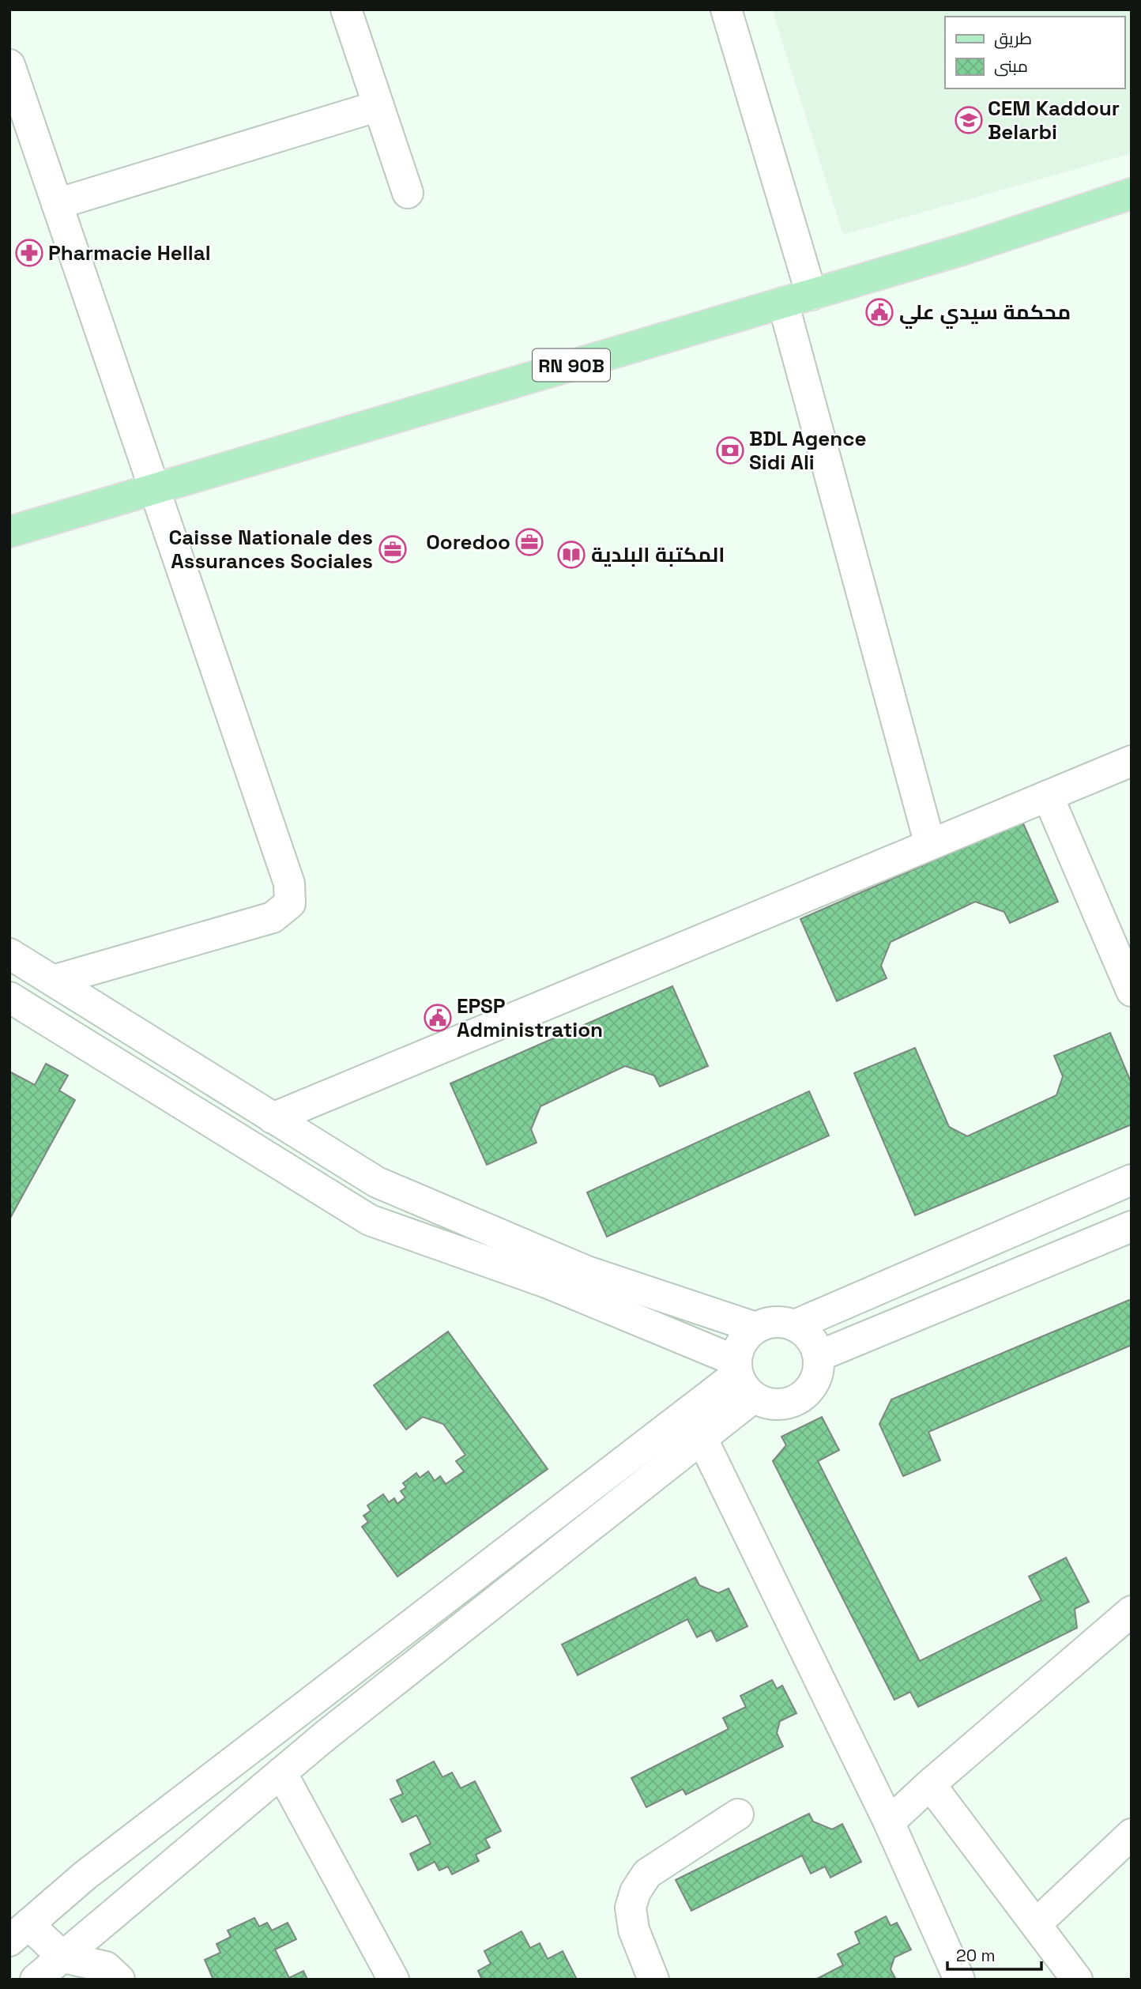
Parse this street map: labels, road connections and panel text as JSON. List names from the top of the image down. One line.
{"streets":{"main road":["RN 90B"]},"places":{"school or university":["CEM Kaddour Belarbi"],"pharmacy":["Pharmacie Hellal"],"public building":["محكمة سيدي علي","EPSP Administration"],"bank":["BDL Agence Sidi Ali"],"office":["Ooredoo","Caisse Nationale des Assurances Sociales"],"library":["المكتبة البلدية"]},"legend":["طريق","مبنى"],"scale_bar":"20 m"}
